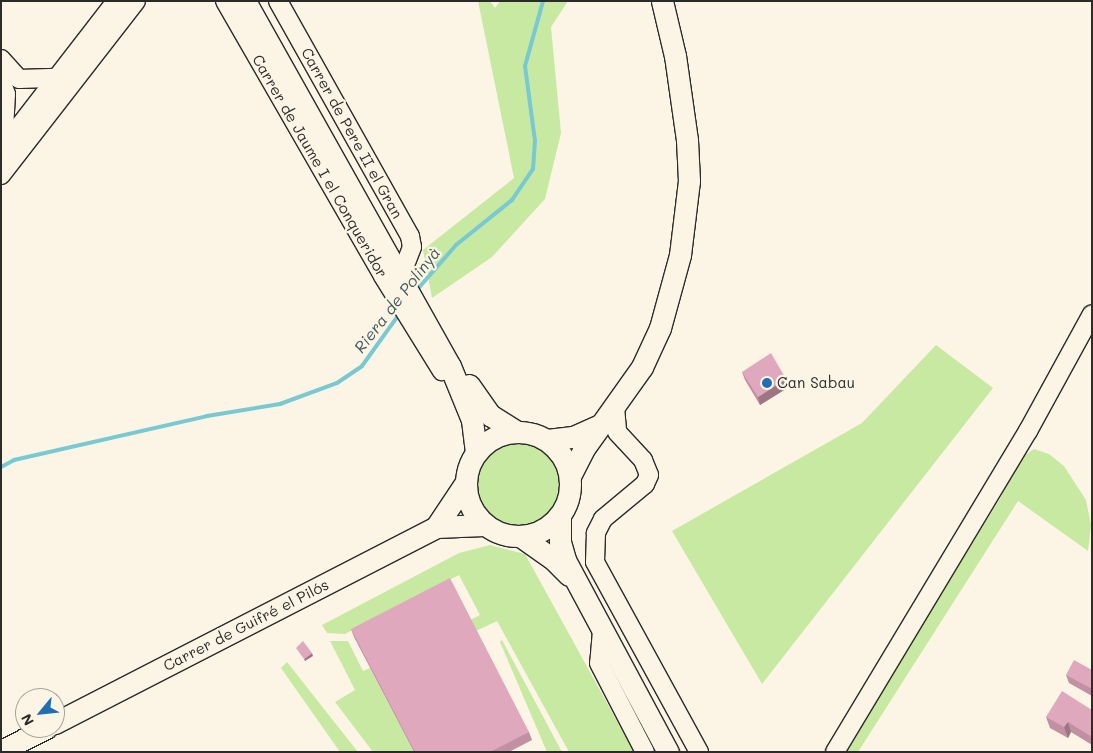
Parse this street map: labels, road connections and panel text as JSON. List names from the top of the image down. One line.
{"streets":{"main road":["Carrer de Guifré el Pilós"],"street":["Carrer de Pere II el Gran","Carrer de Jaume I el Conqueridor"]},"water":["Riera de Polinyà"],"places":["Can Sabau"],"north":"bottom left"}
